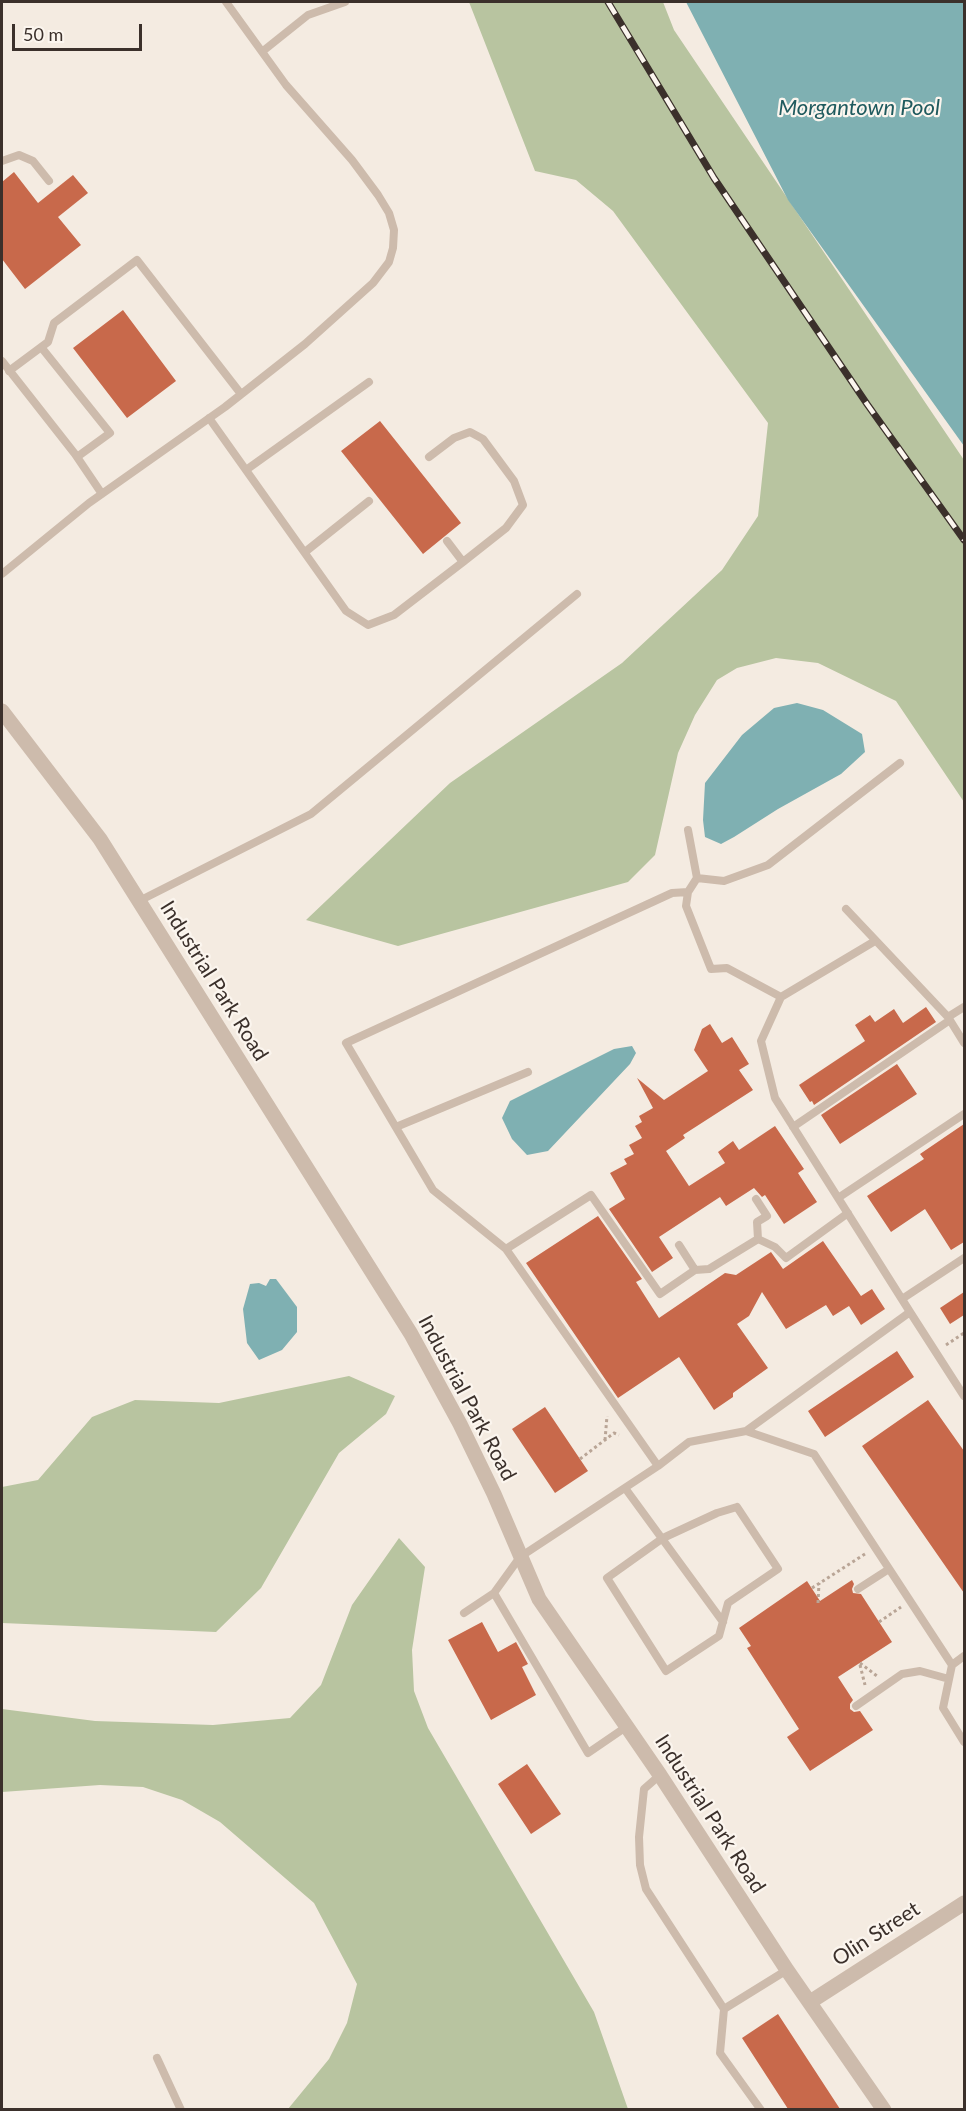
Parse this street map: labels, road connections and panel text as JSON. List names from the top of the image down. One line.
{"streets":{"street":["Industrial Park Road","Olin Street"]},"crossings":[["Industrial Park Road","Olin Street"]],"water":["Morgantown Pool"],"scale_bar":"50 m"}
